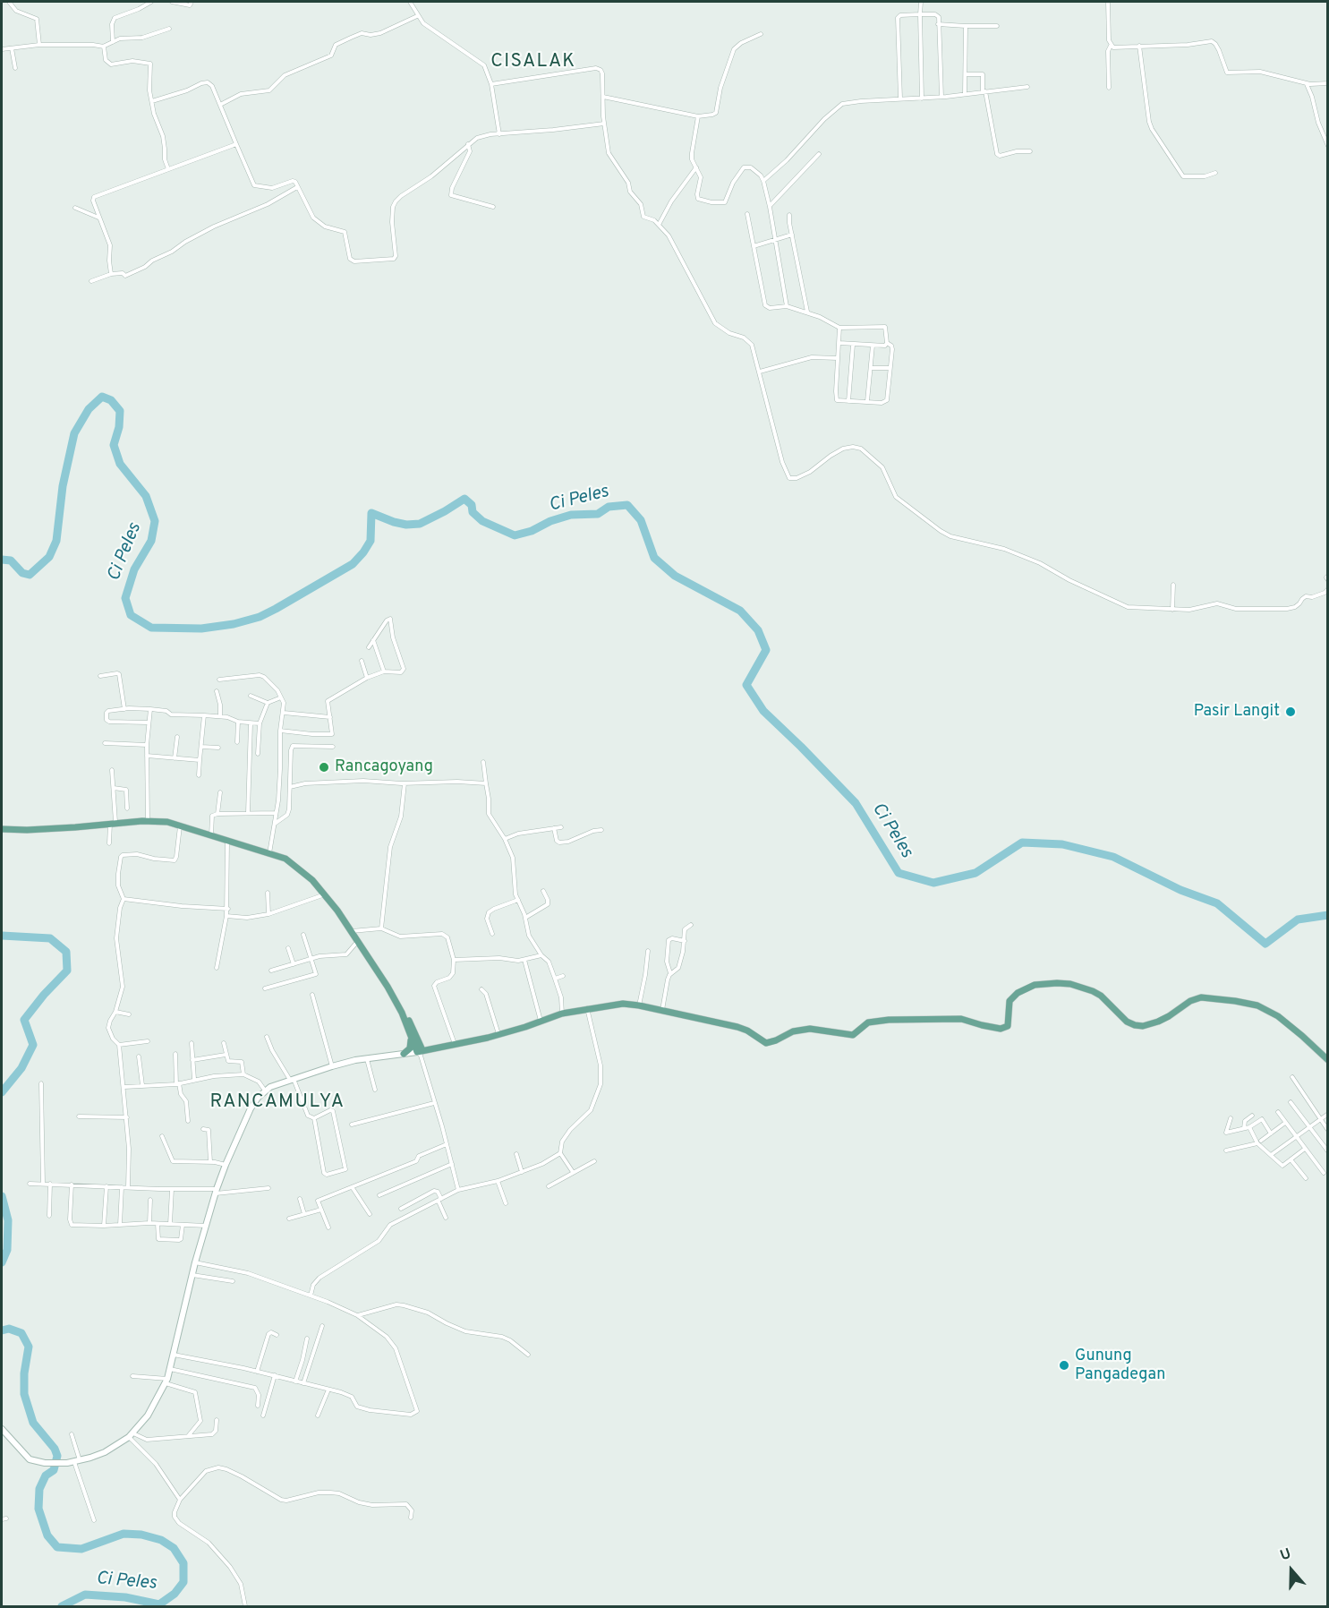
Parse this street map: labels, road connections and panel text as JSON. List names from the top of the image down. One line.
{"districts":["CISALAK","RANCAMULYA"],"water":["Ci Peles"],"places":["Pasir Langit","Rancagoyang","Gunung Pangadegan"],"north":"top"}
